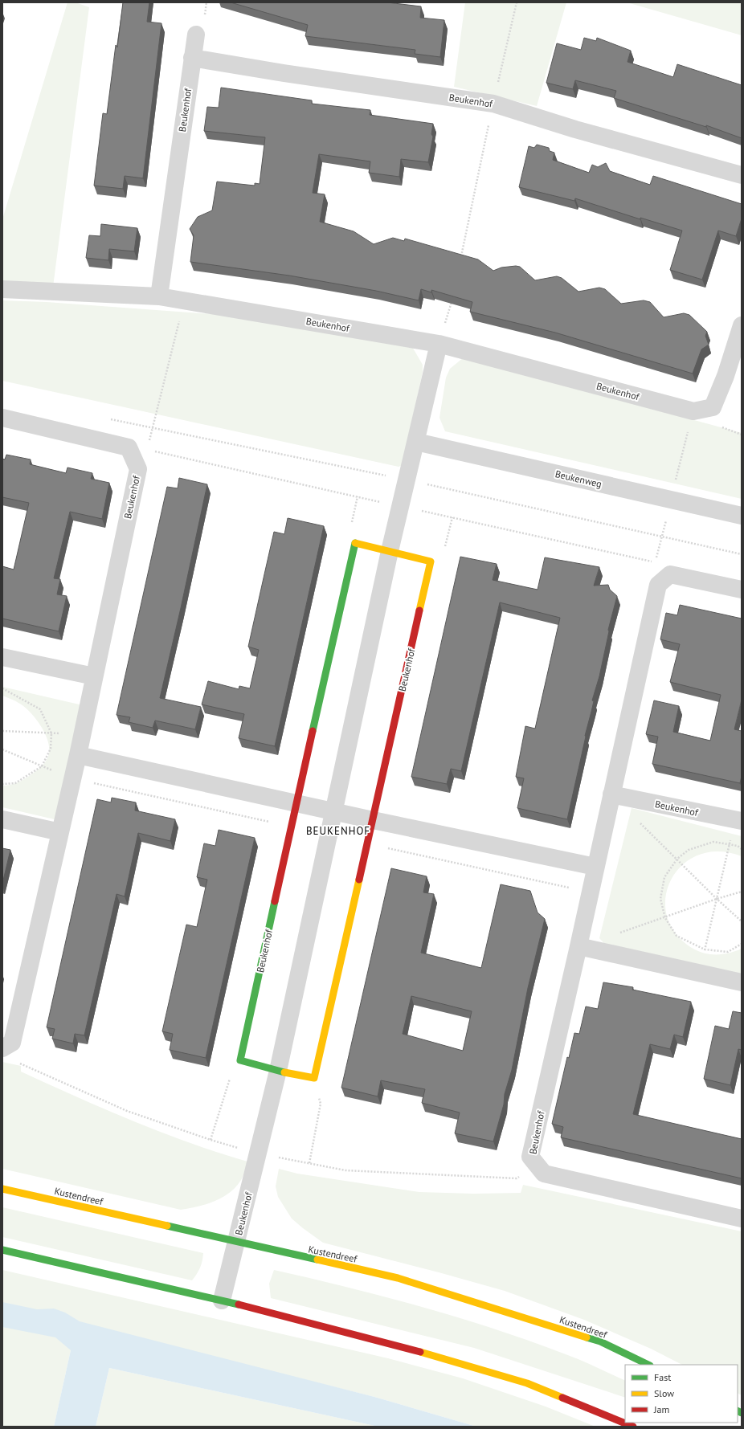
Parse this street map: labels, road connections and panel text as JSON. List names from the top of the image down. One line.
{"streets":{"main road":["Beukenhof","Kustendreef"],"street":["Beukenweg"]},"crossings":[["Beukenhof","Beukenweg"],["Beukenhof","Kustendreef"]],"districts":["BEUKENHOF"],"legend":["Fast","Slow","Jam"]}
